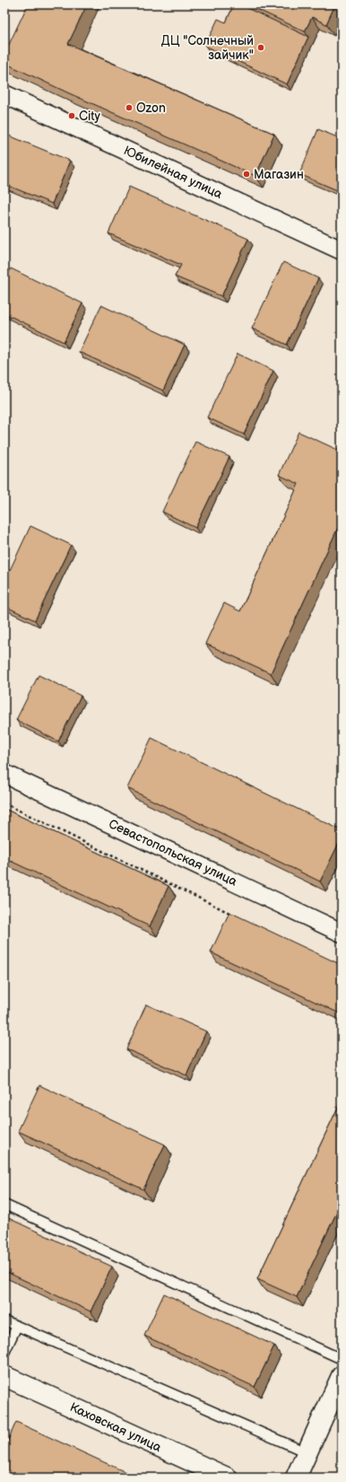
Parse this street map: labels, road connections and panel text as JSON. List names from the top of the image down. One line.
{"streets":{"street":["Юбилейная улица","Севастопольская улица","Каховская улица"]},"places":["ДЦ \"Солнечный зайчик\"","Ozon","City","Магазин"]}
